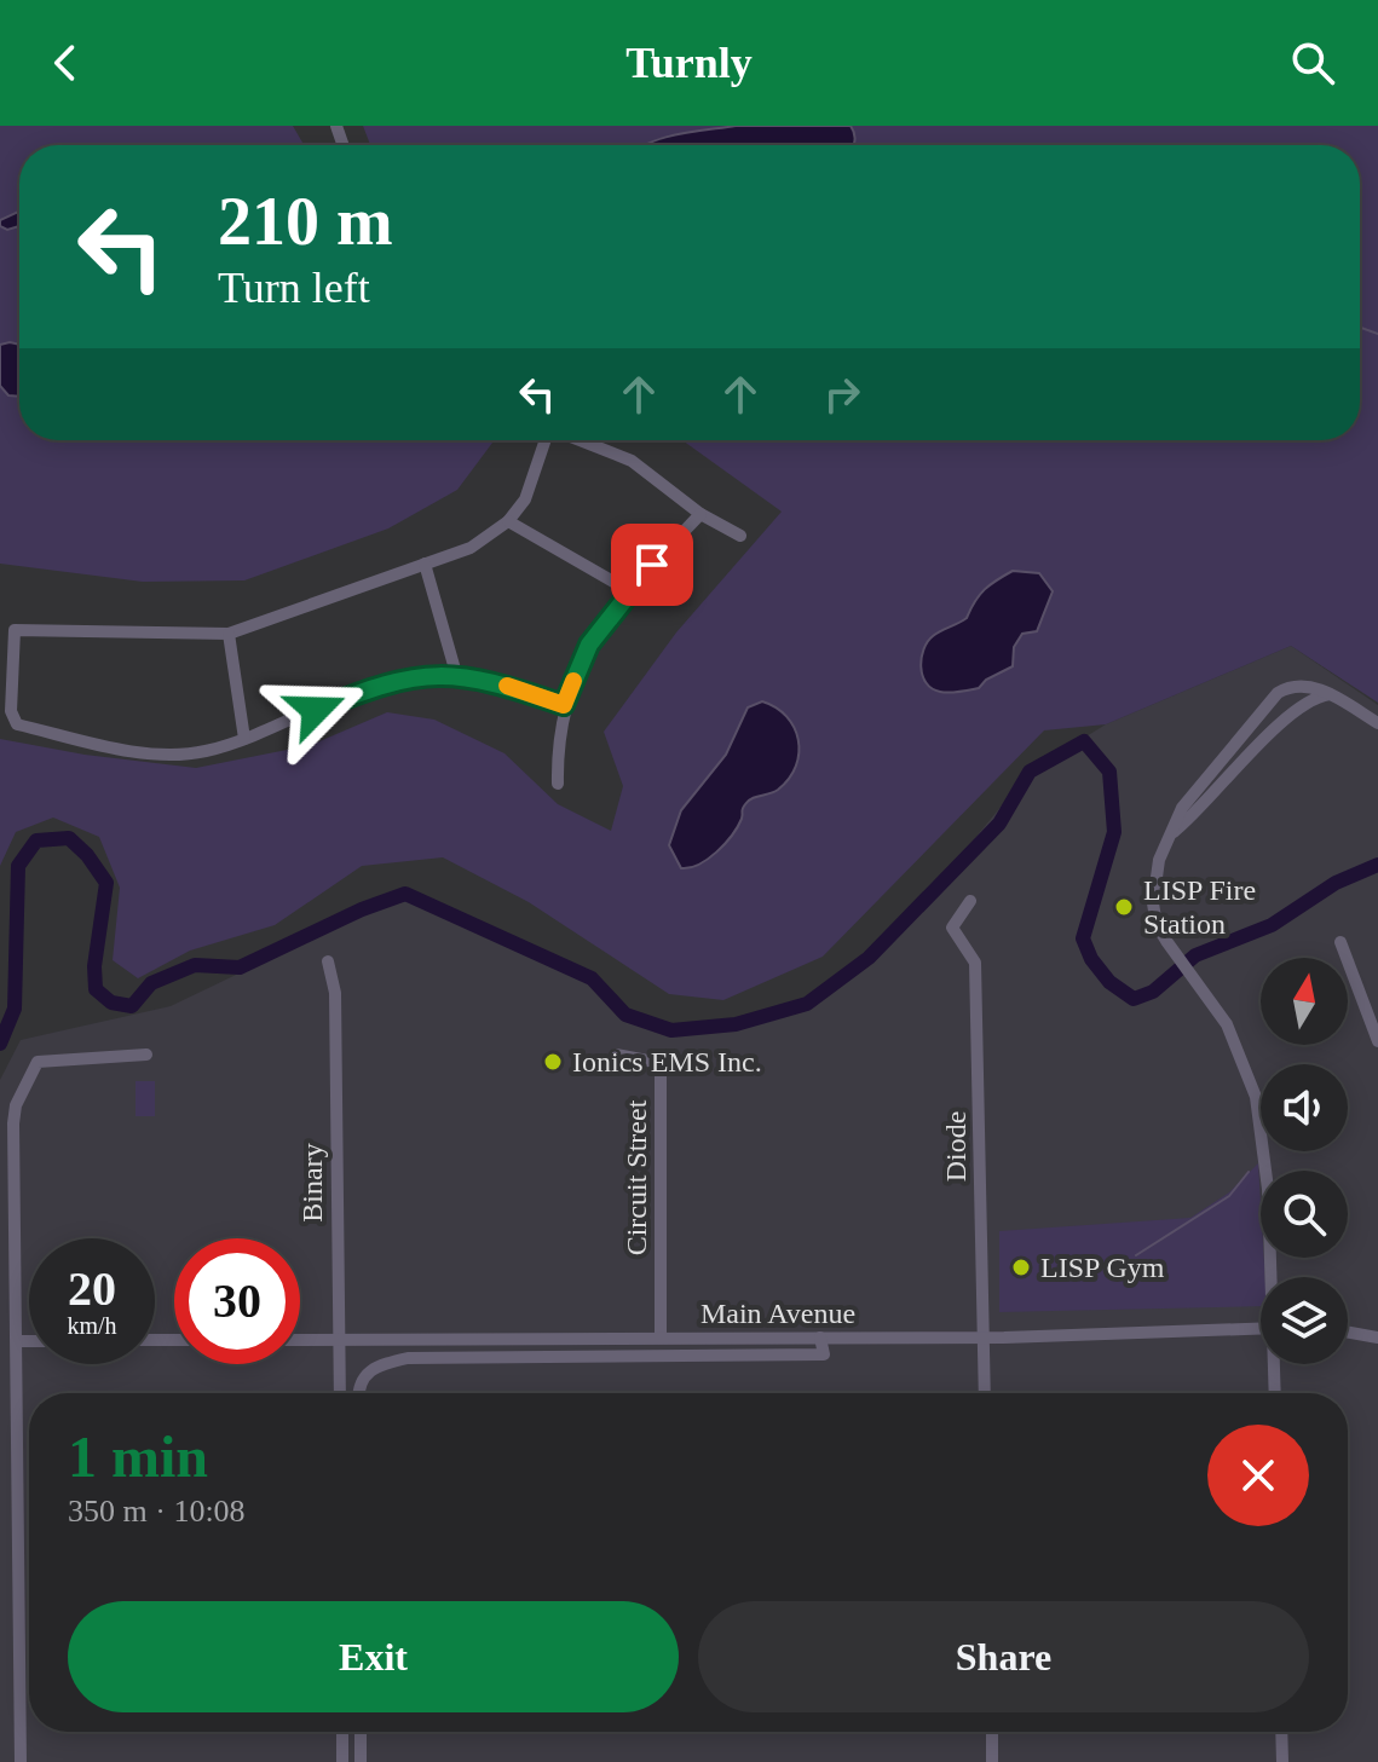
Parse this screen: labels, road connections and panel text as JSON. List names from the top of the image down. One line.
{"streets":{"street":["Diode","Circuit Street","Binary","Main Avenue"]},"crossings":[["Diode","Main Avenue"],["Circuit Street","Main Avenue"],["Binary","Main Avenue"]],"places":["LISP Fire Station","Ionics EMS Inc.","LISP Gym"],"north":"top","page":{"header":"Turnly","turn":["210 m","Turn left"],"speed":"20 km/h","limit":"30","heading":["1 min","350 m · 10:08"],"buttons":["Exit","Share"]}}
